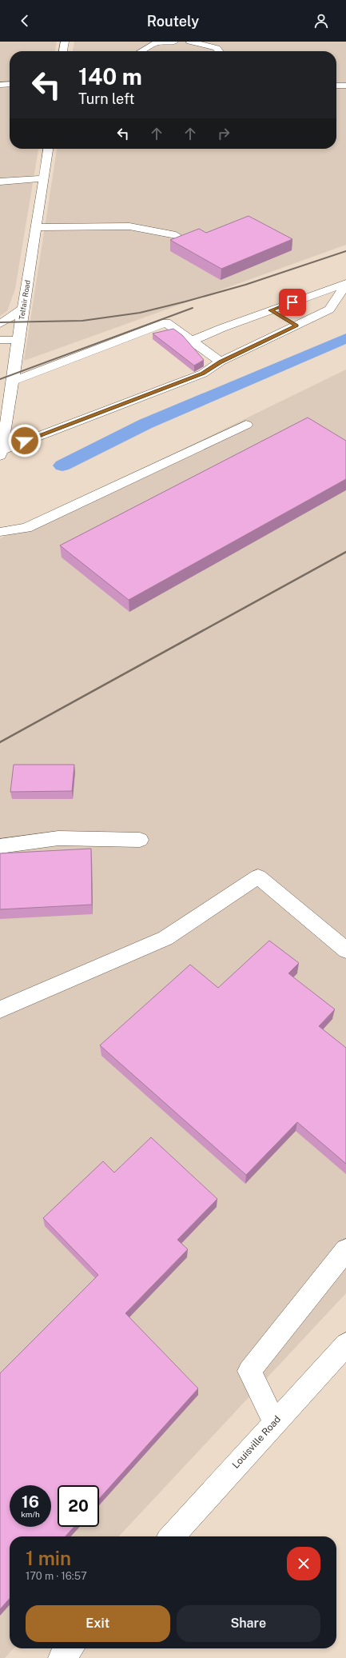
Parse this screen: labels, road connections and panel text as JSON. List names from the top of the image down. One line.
{"streets":{"street":["Telfair Road","Louisville Road"]},"page":{"header":"Routely","turn":["140 m","Turn left"],"speed":"16 km/h","limit":"20","heading":["1 min","170 m · 16:57"],"buttons":["Exit","Share"]}}
